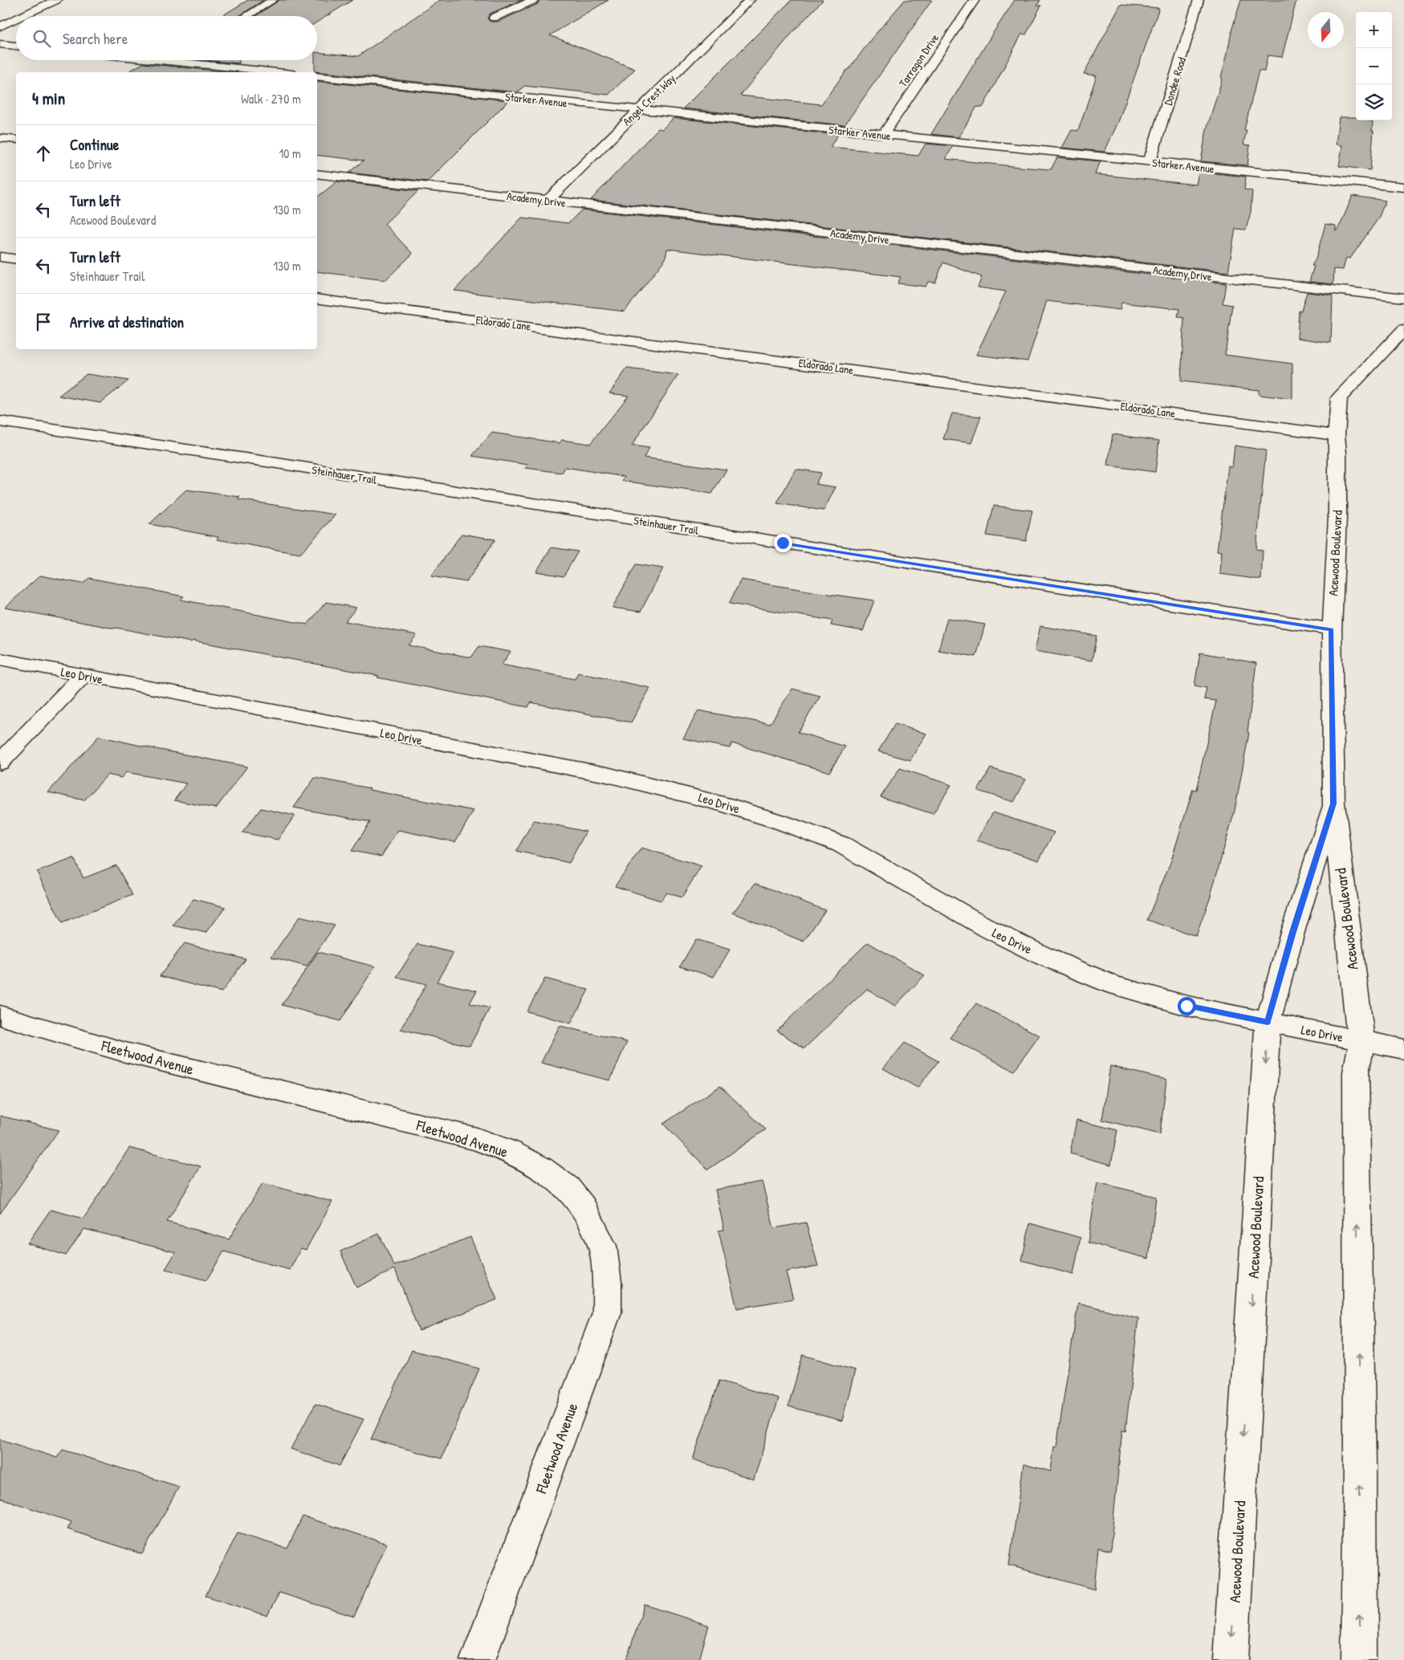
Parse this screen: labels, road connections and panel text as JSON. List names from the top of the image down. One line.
{"streets":{"street":["Tarragon Drive","Dondee Road","Starker Avenue","Angel Crest Way","Academy Drive","Eldorado Lane","Steinhauer Trail","Acewood Boulevard","Leo Drive","Fleetwood Avenue"]},"crossings":[["Tarragon Drive","Starker Avenue"],["Dondee Road","Starker Avenue"],["Starker Avenue","Angel Crest Way"],["Angel Crest Way","Academy Drive"],["Eldorado Lane","Acewood Boulevard"],["Steinhauer Trail","Acewood Boulevard"],["Acewood Boulevard","Leo Drive"]],"north":"bottom","page":{"map_buttons":["+","−"],"search":"Search here","heading":["4 min","Walk · 270 m"],"list":[["Continue","Leo Drive","10 m"],["Turn left","Acewood Boulevard","130 m"],["Turn left","Steinhauer Trail","130 m"],"Arrive at destination"]}}
